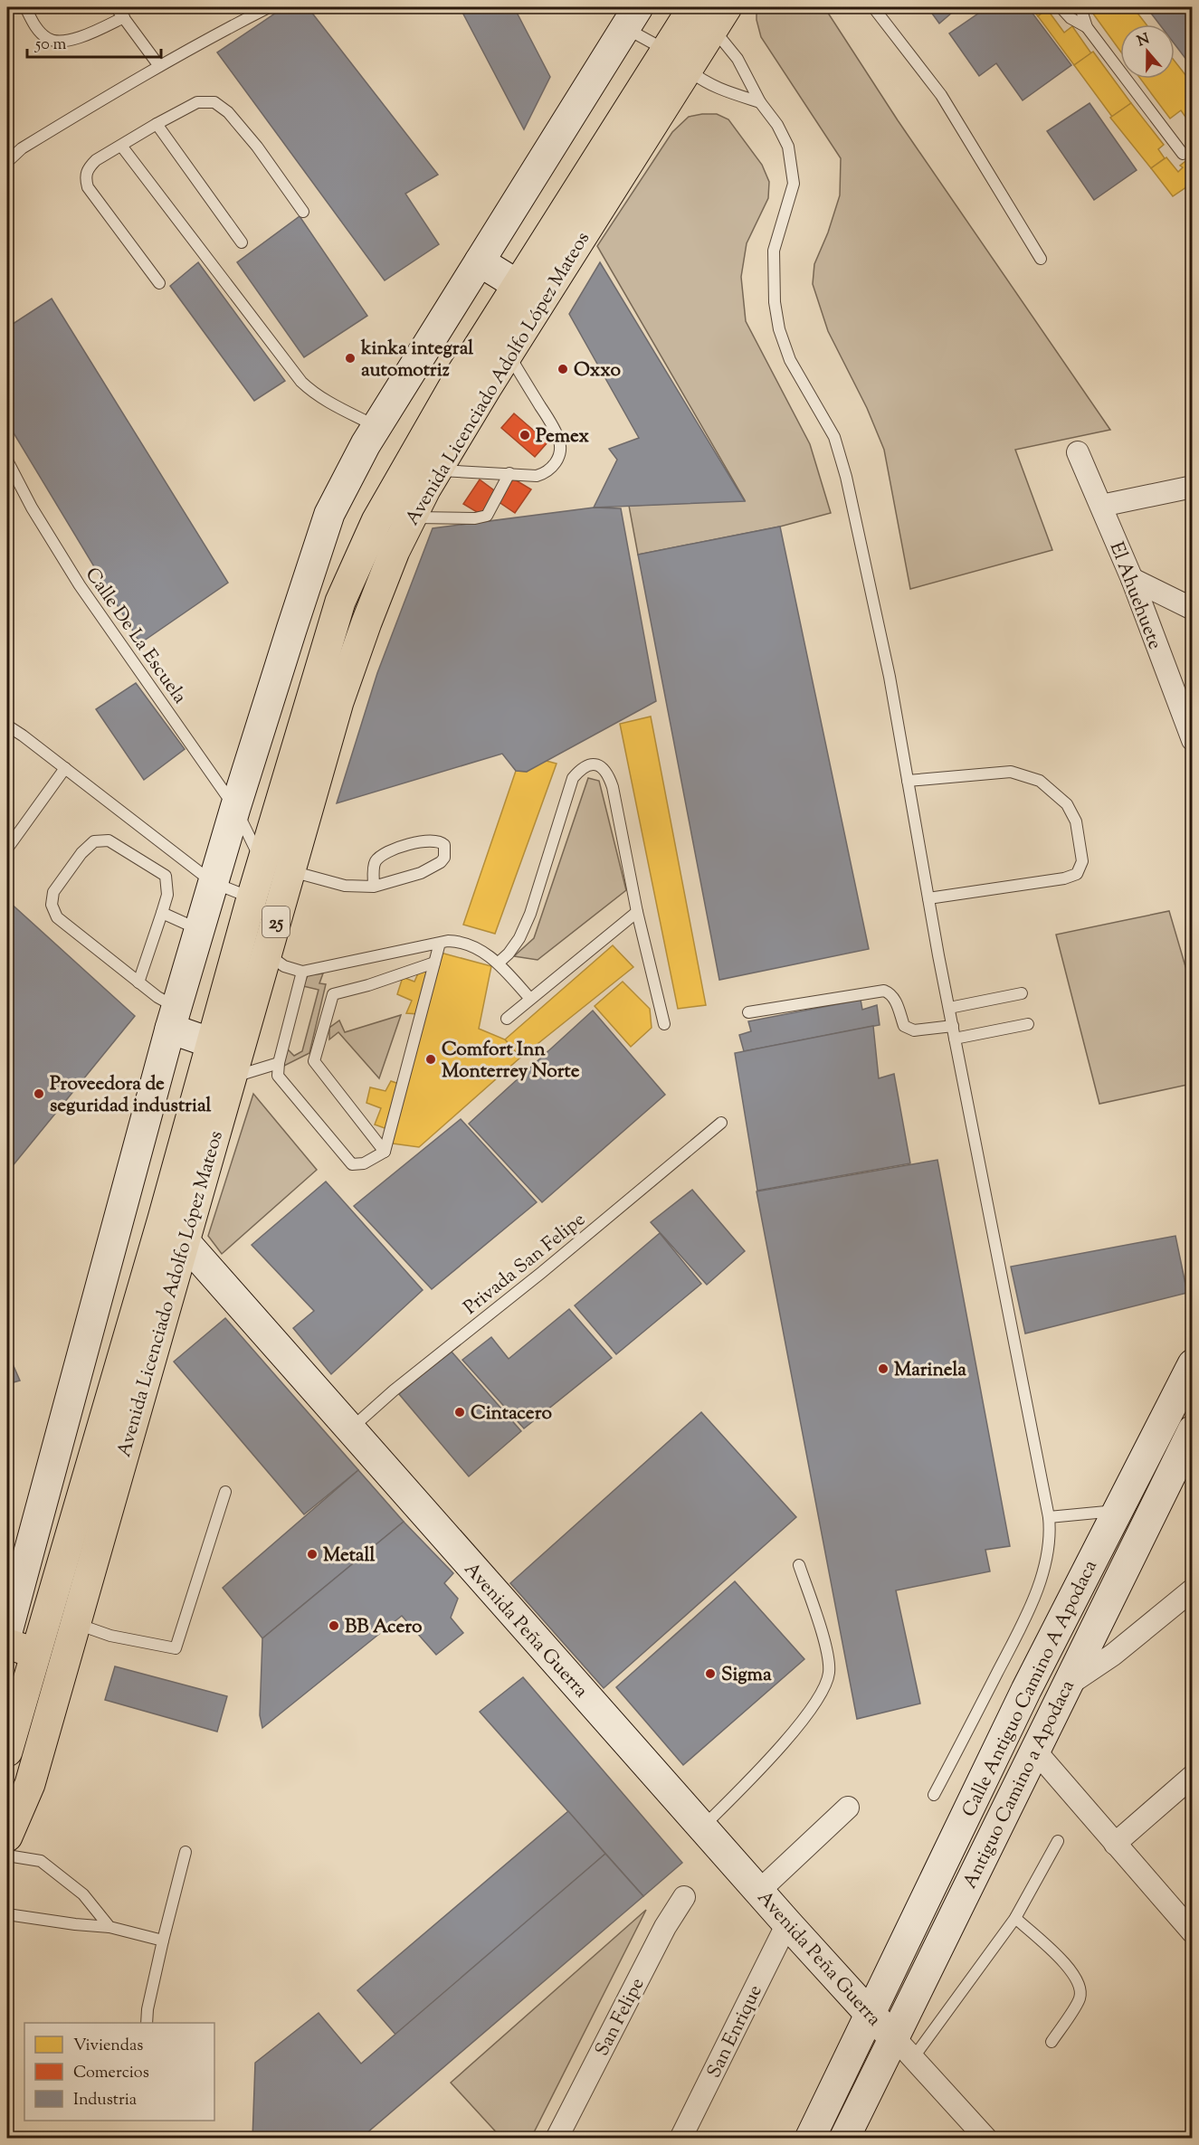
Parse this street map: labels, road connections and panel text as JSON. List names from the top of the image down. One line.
{"streets":{"main road":["Avenida Licenciado Adolfo López Mateos","25"],"street":["El Ahuehuete","Avenida Peña Guerra","Calle Antiguo Camino A Apodaca","Antiguo Camino a Apodaca","San Felipe","San Enrique"],"lane":["Calle De La Escuela","Privada San Felipe"]},"crossings":[["Avenida Licenciado Adolfo López Mateos","Calle De La Escuela"],["Avenida Licenciado Adolfo López Mateos","Avenida Peña Guerra"],["Privada San Felipe","Avenida Peña Guerra"],["Avenida Peña Guerra","Calle Antiguo Camino A Apodaca"],["Avenida Peña Guerra","Antiguo Camino a Apodaca"],["Avenida Peña Guerra","San Enrique"]],"places":["kinka integral automotriz","Oxxo","Pemex","Comfort Inn Monterrey Norte","Proveedora de seguridad industrial","Marinela","Cintacero","Metall","BB Acero","Sigma"],"legend":["Viviendas","Comercios","Industria"],"scale_bar":"50 m","north":"top"}
